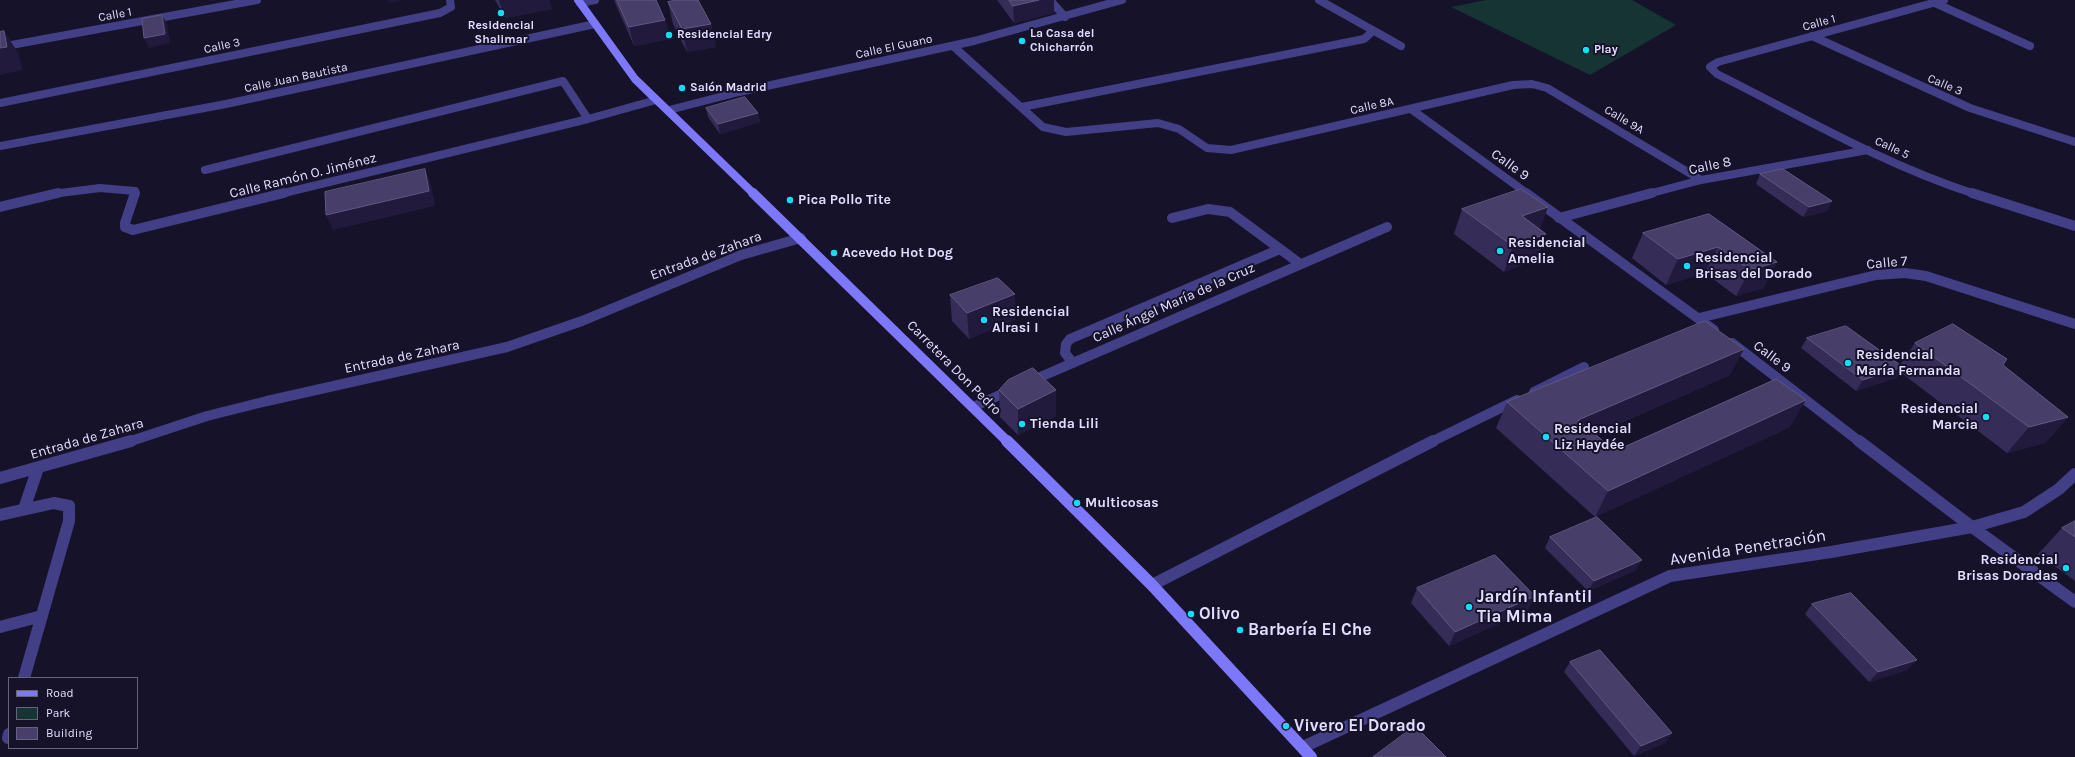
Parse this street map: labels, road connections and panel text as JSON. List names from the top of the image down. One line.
{"streets":{"street":["Calle 1","Calle 3","Calle El Guano","Calle Juan Bautista","Calle 8A","Calle 9A","Calle 5","Calle 9","Calle 8","Calle Ramón O. Jiménez","Entrada de Zahara","Calle 7","Calle Ángel María de la Cruz","Carretera Don Pedro","Avenida Penetración"]},"crossings":[["Calle 1","Calle 3"],["Calle 1","Calle 5"],["Calle El Guano","Carretera Don Pedro"],["Calle Juan Bautista","Carretera Don Pedro"],["Calle 8A","Calle 9A"],["Calle 8A","Calle 9"],["Calle 9A","Calle 8"],["Calle 5","Calle 8"],["Calle 9","Calle 8"],["Calle 9","Calle 7"],["Calle 9","Avenida Penetración"],["Calle Ramón O. Jiménez","Carretera Don Pedro"],["Entrada de Zahara","Carretera Don Pedro"],["Calle Ángel María de la Cruz","Carretera Don Pedro"],["Carretera Don Pedro","Avenida Penetración"]],"places":["Residencial Shalimar","Residencial Edry","La Casa del Chicharrón","Play","Salón Madrid","Pica Pollo Tite","Residencial Amelia","Acevedo Hot Dog","Residencial Brisas del Dorado","Residencial Alrasi I","Residencial María Fernanda","Residencial Marcia","Tienda Lili","Residencial Liz Haydée","Multicosas","Residencial Brisas Doradas","Jardín Infantil Tia Mima","Olivo","Barbería El Che","Vivero El Dorado"],"legend":["Road","Park","Building"]}
